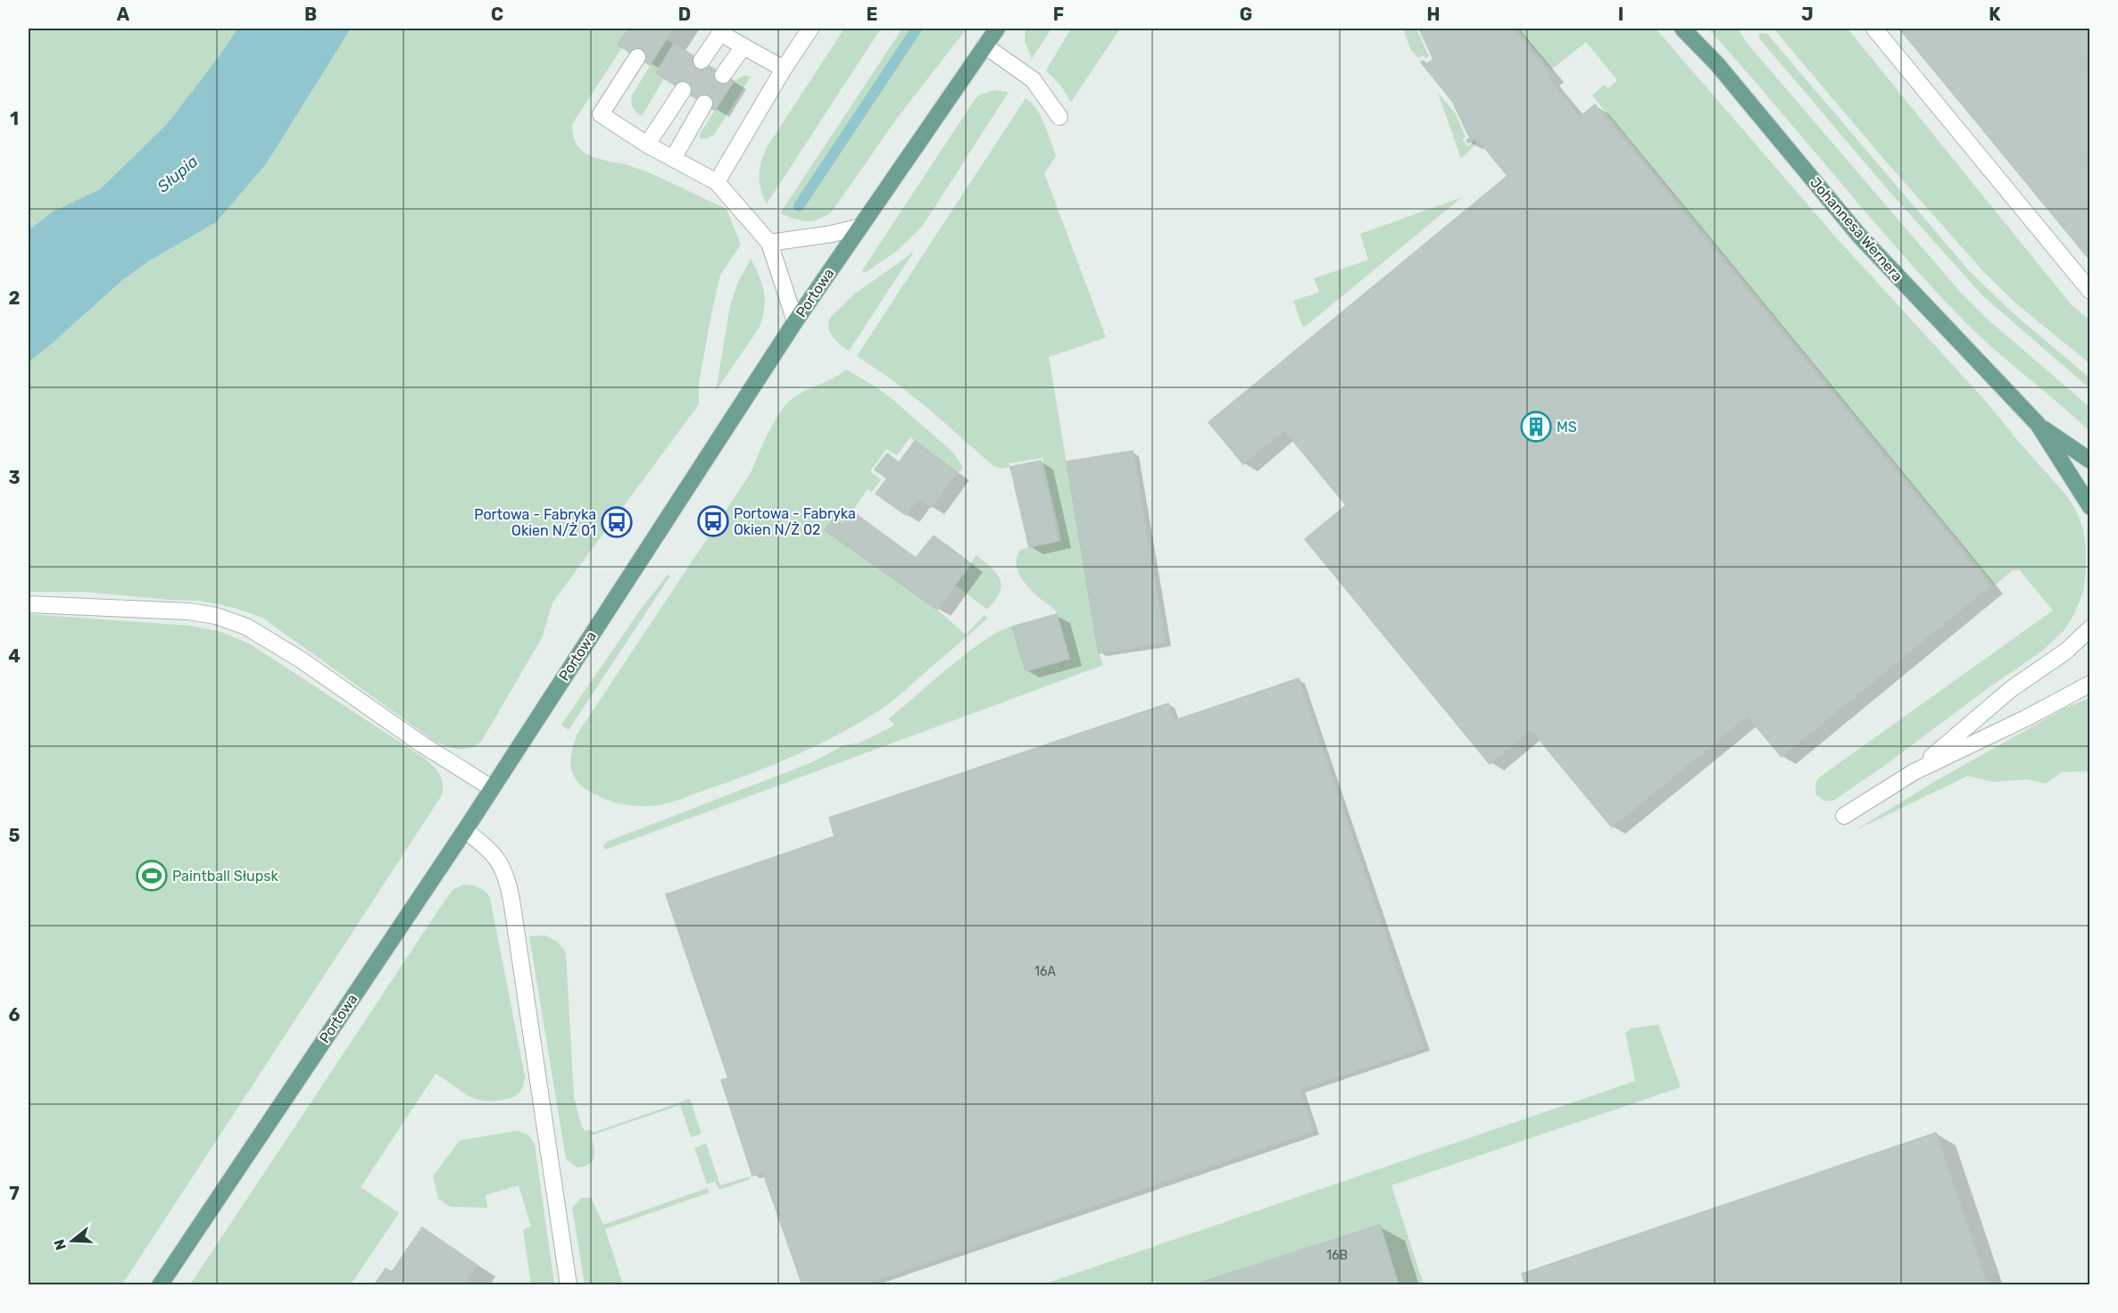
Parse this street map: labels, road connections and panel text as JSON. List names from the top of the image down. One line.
{"streets":{"main road":["Johannesa Wernera","Portowa"]},"water":["Słupia"],"places":{"building":["MS"],"bus stop":["Portowa - Fabryka Okien N/Ż 02","Portowa - Fabryka Okien N/Ż 01"],"sports":["Paintball Słupsk"]},"house_numbers":["16A","16B"],"north":"left","grid":{"columns":["A","B","C","D","E","F","G","H","I","J","K"],"rows":["1","2","3","4","5","6","7"]}}
